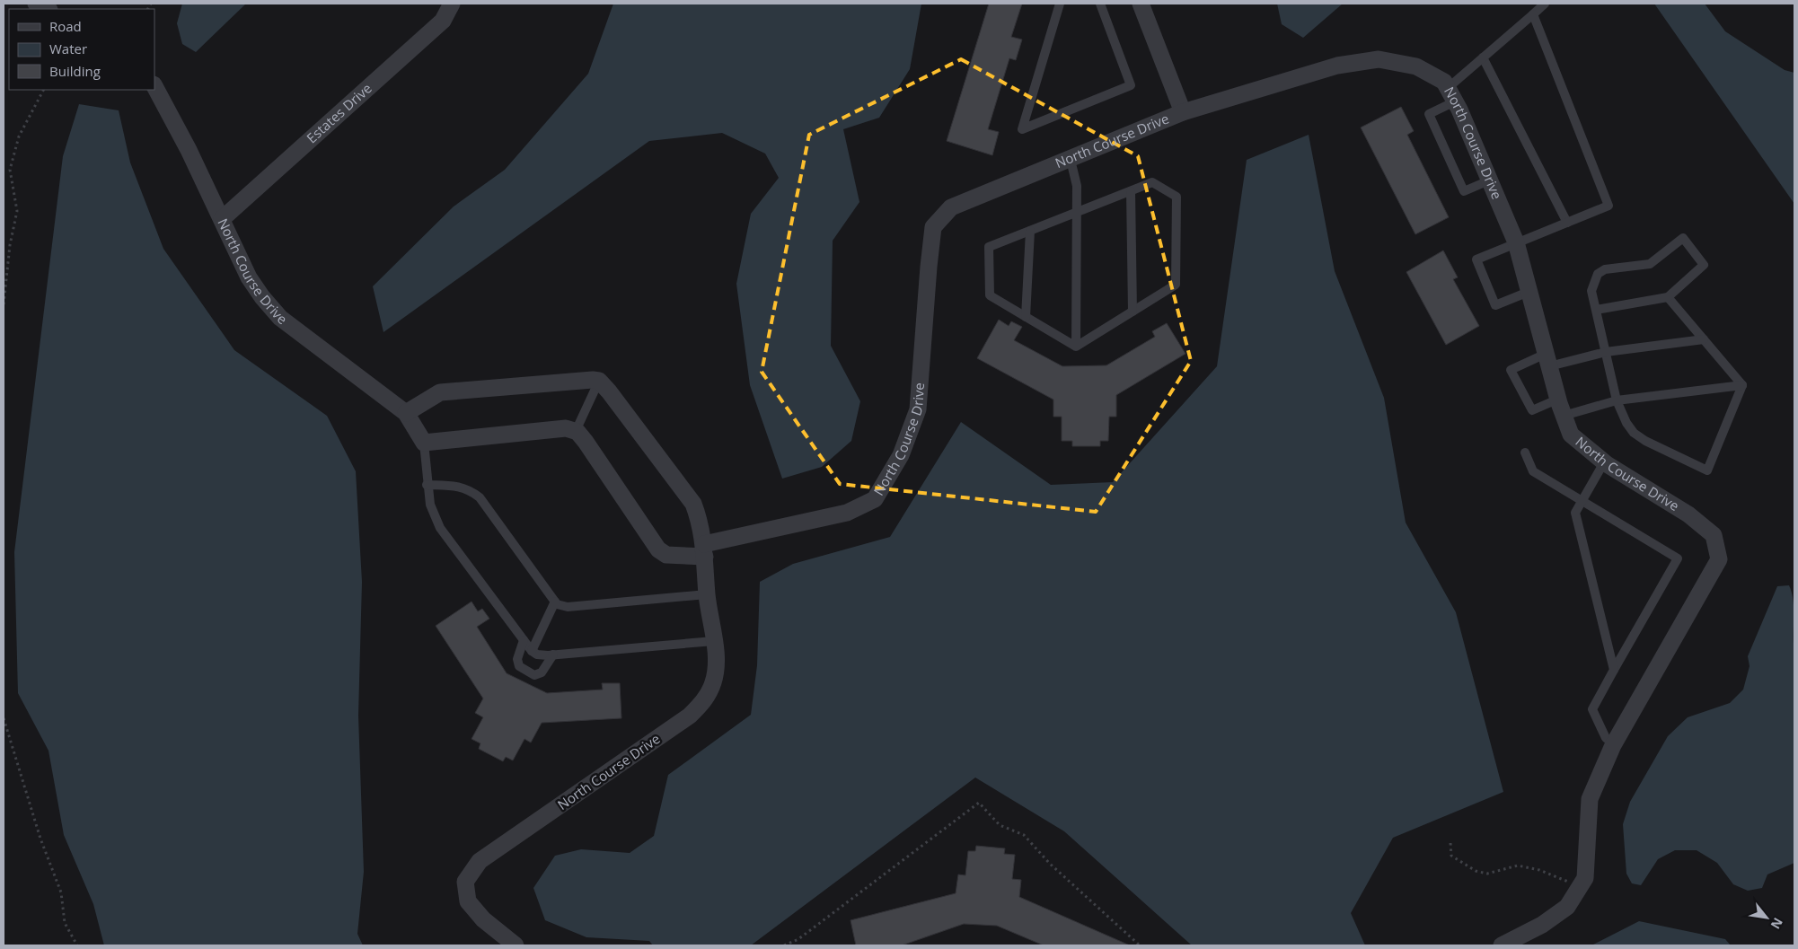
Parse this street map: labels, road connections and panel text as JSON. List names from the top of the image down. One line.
{"streets":{"street":["Estates Drive","North Course Drive"]},"crossings":[["Estates Drive","North Course Drive"]],"legend":["Road","Water","Building"],"north":"bottom right"}
